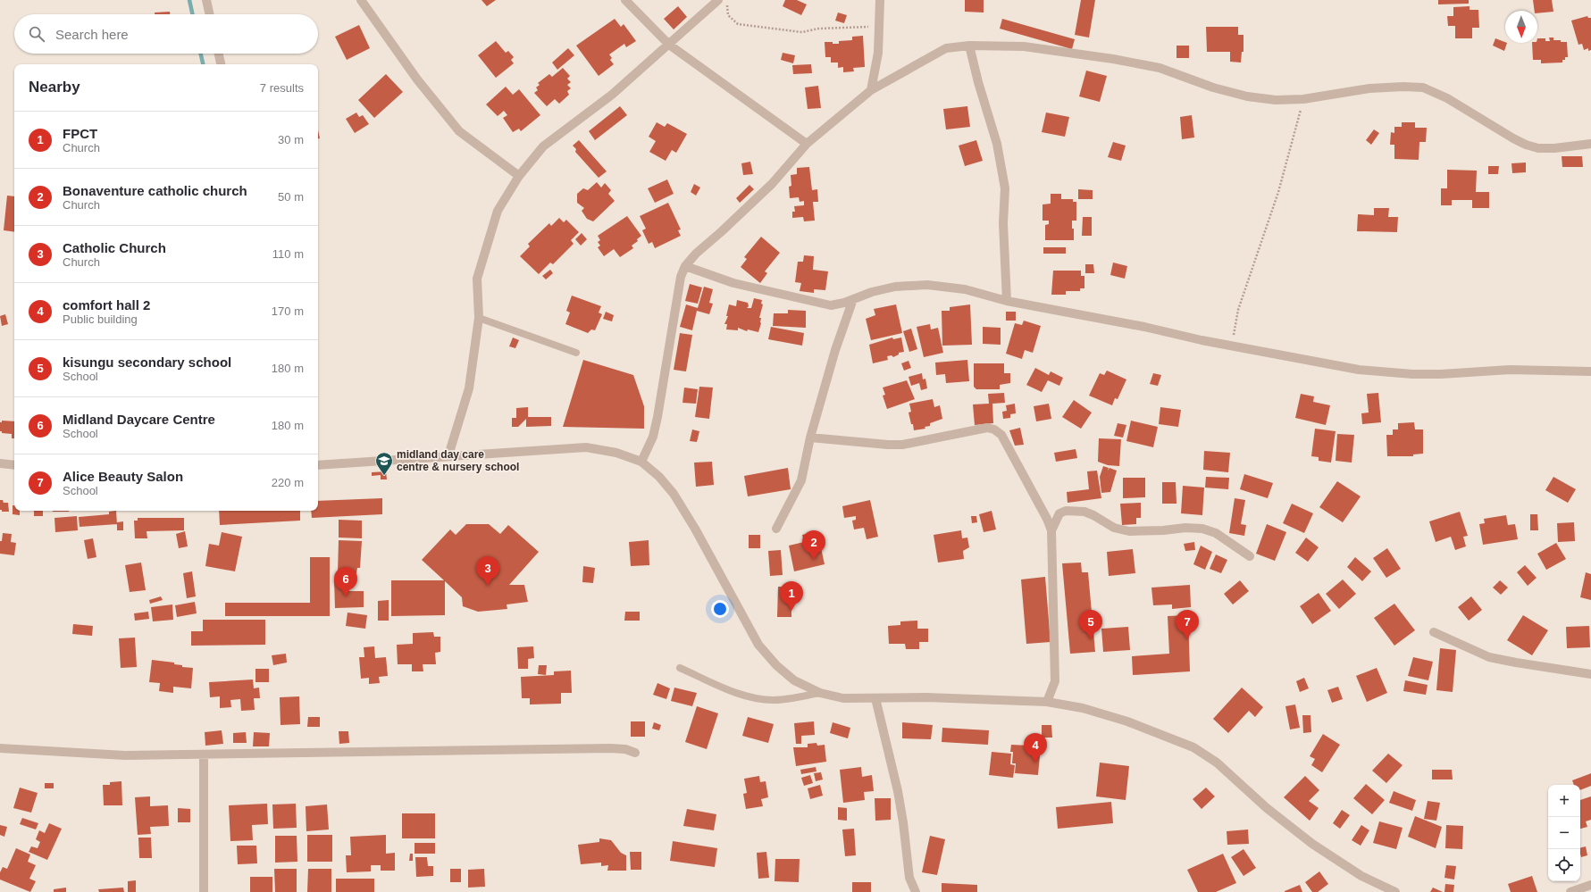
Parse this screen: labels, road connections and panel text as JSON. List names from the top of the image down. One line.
{"places":{"school or university":["midland day care centre & nursery school"]},"north":"bottom","page":{"search":"Search here","heading":["Nearby","7 results"],"list":[{"mark":"1","name":"FPCT","note":"Church","value":"30 m"},{"mark":"2","name":"Bonaventure catholic church","note":"Church","value":"50 m"},{"mark":"3","name":"Catholic Church","note":"Church","value":"110 m"},{"mark":"4","name":"comfort hall 2","note":"Public building","value":"170 m"},{"mark":"5","name":"kisungu secondary school","note":"School","value":"180 m"},{"mark":"6","name":"Midland Daycare Centre","note":"School","value":"180 m"},{"mark":"7","name":"Alice Beauty Salon","note":"School","value":"220 m"}],"pins":["2","3","6","1","5","7","4"],"map_buttons":["+","−"]}}
